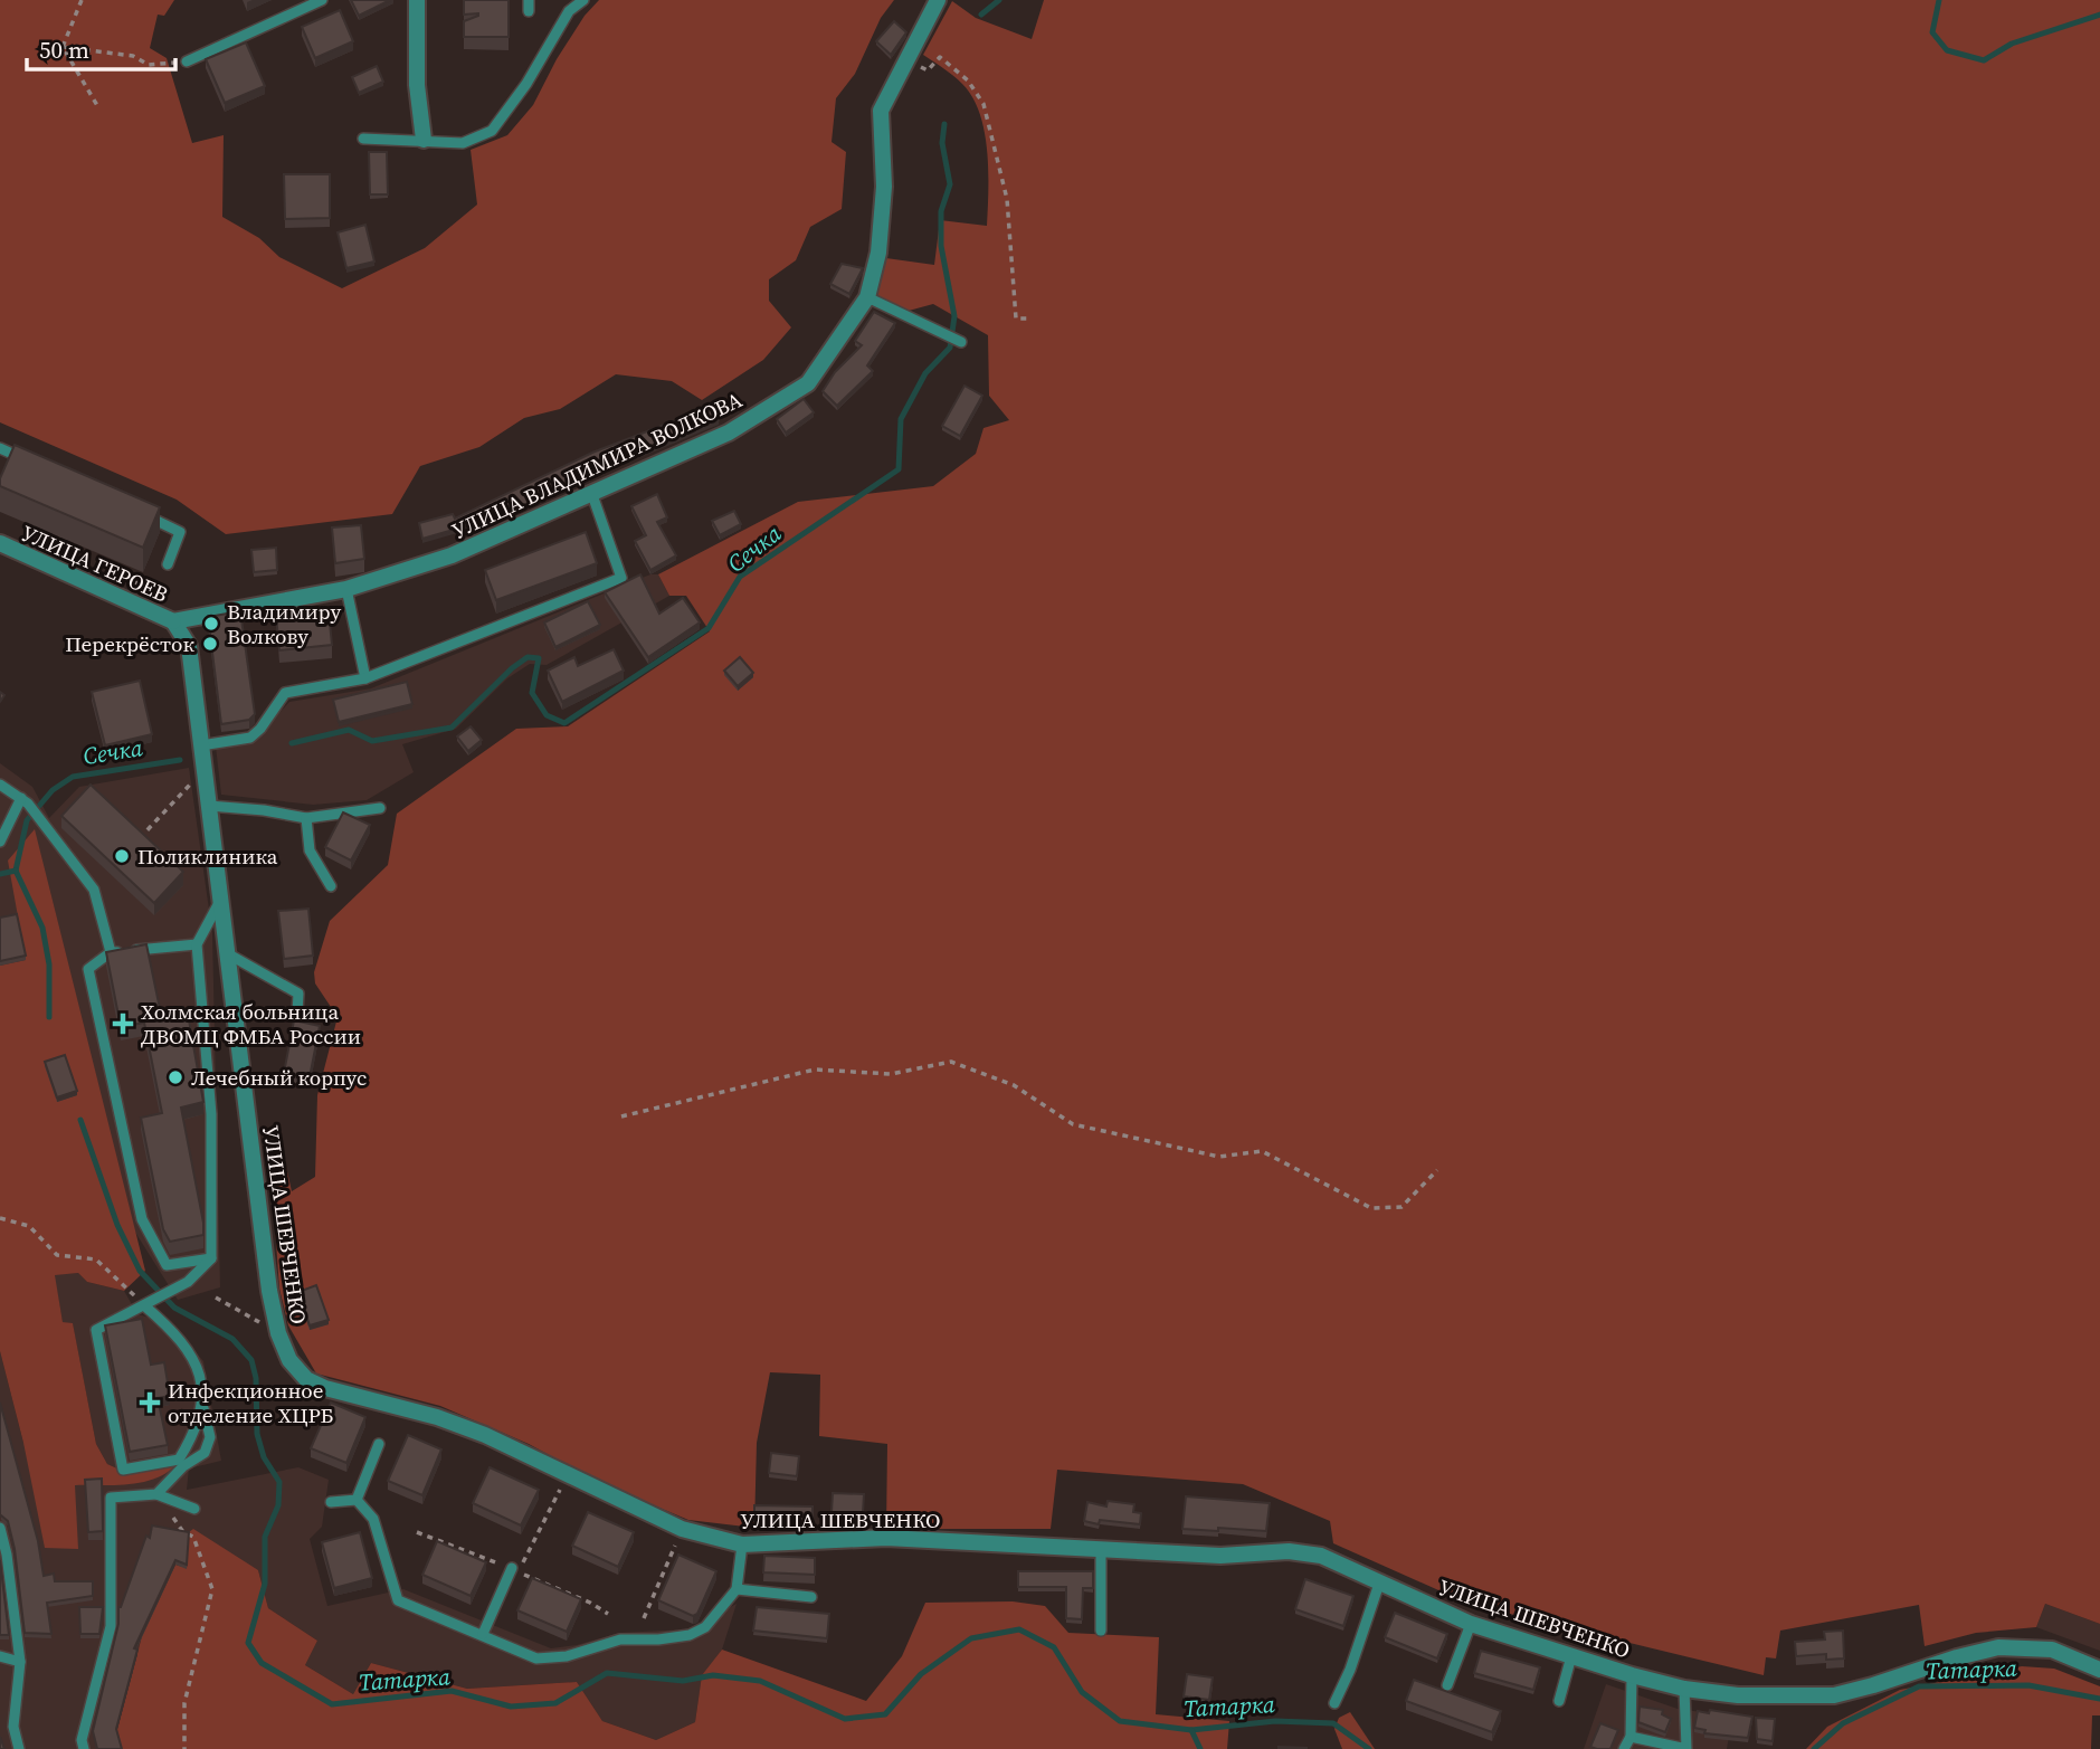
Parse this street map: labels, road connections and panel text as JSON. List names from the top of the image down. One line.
{"streets":{"street":["УЛИЦА ВЛАДИМИРА ВОЛКОВА","УЛИЦА ГЕРОЕВ","УЛИЦА ШЕВЧЕНКО"]},"crossings":[["УЛИЦА ВЛАДИМИРА ВОЛКОВА","УЛИЦА ГЕРОЕВ"],["УЛИЦА ВЛАДИМИРА ВОЛКОВА","УЛИЦА ШЕВЧЕНКО"],["УЛИЦА ГЕРОЕВ","УЛИЦА ШЕВЧЕНКО"]],"water":["Сечка","Татарка"],"places":{"other":["Владимиру Волкову","Перекрёсток","Поликлиника","Лечебный корпус"],"health":["Холмская больница ДВОМЦ ФМБА России","Инфекционное отделение ХЦРБ"]},"scale_bar":"50 m"}
